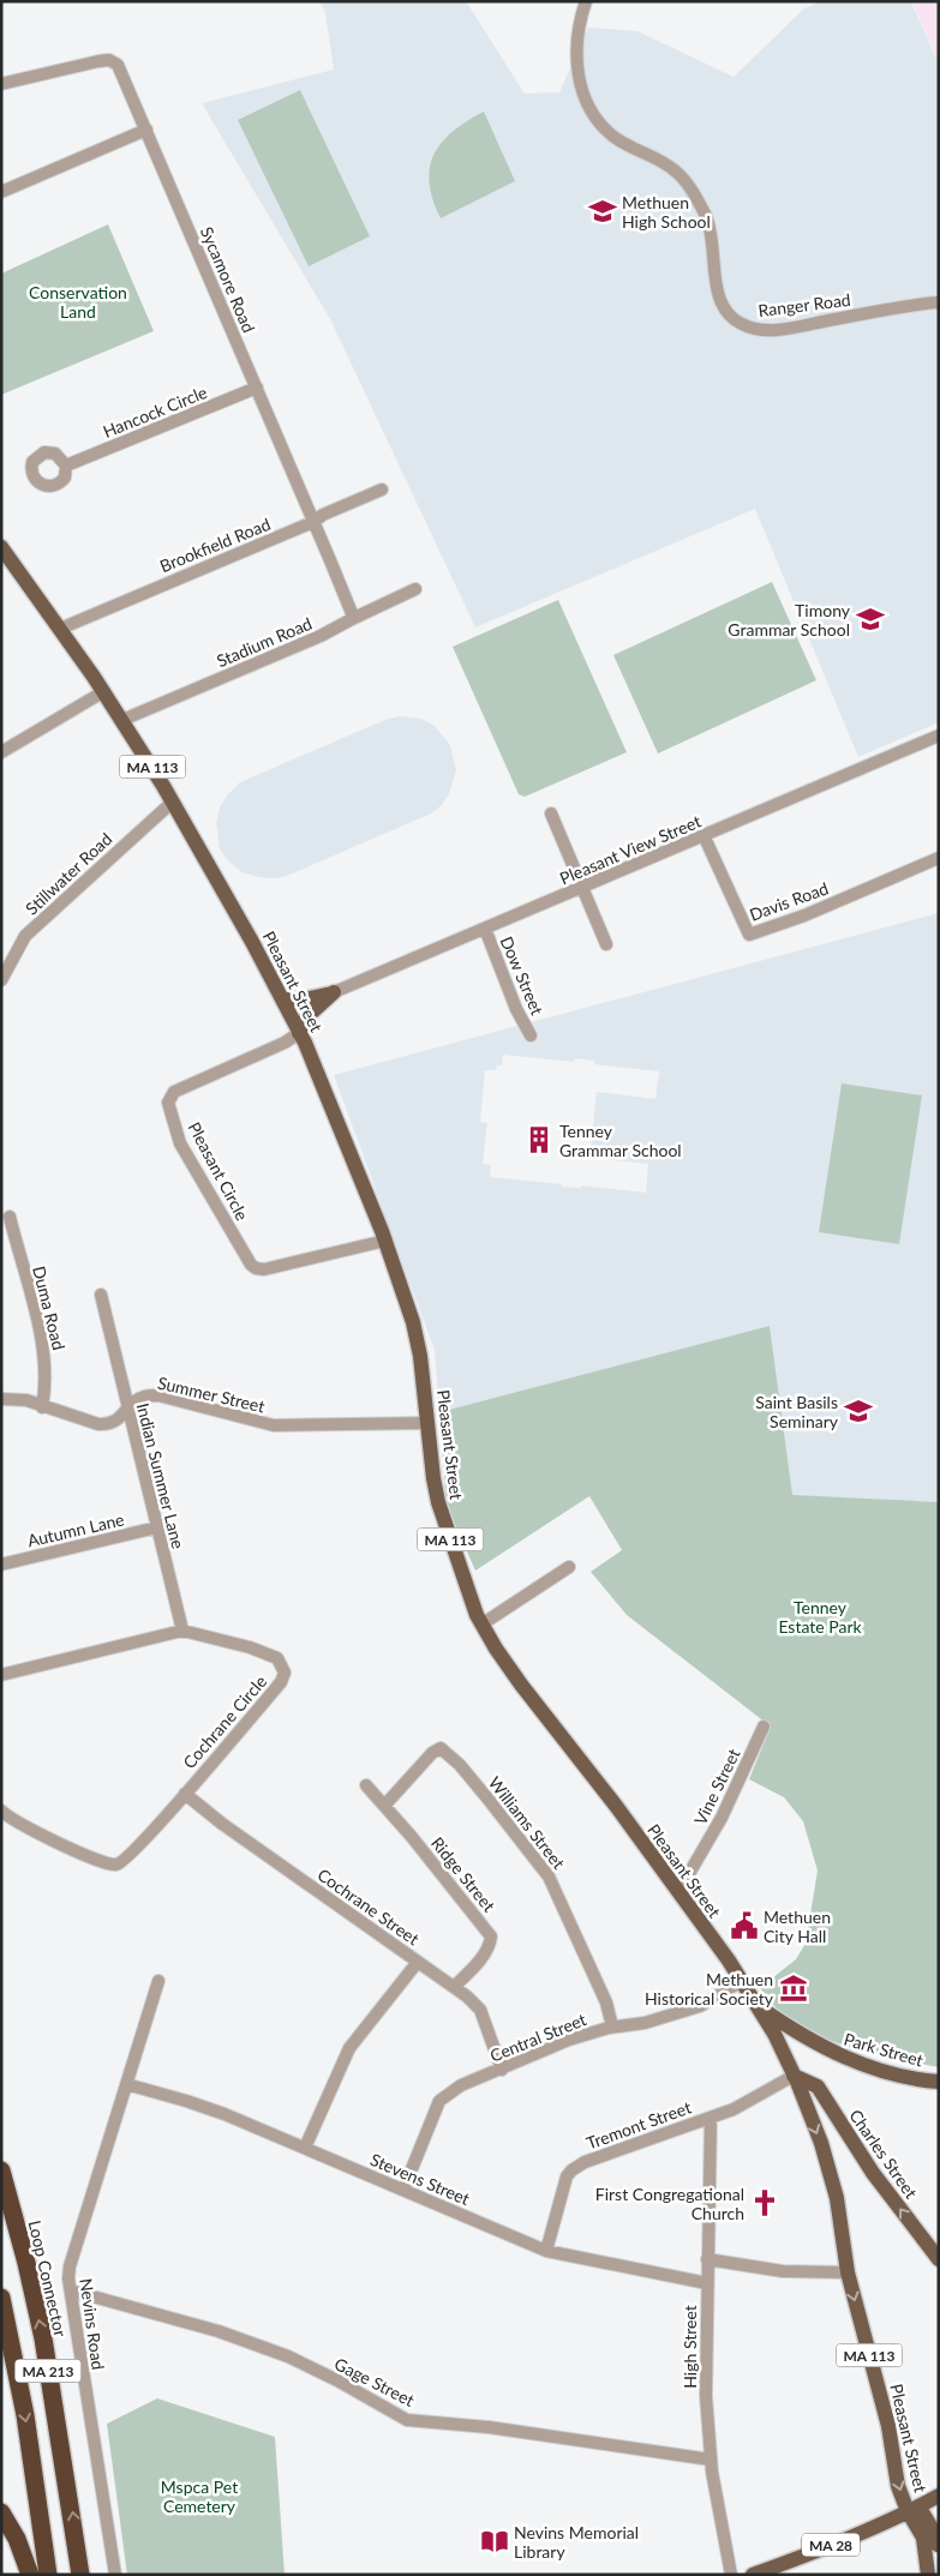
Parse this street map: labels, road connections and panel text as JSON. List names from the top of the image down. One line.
{"streets":{"highway":["Loop Connector","MA 213"],"main road":["MA 113","Pleasant Street","Park Street","Charles Street","MA 28"],"street":["Sycamore Road","Ranger Road","Hancock Circle","Brookfield Road","Stadium Road","Pleasant View Street","Stillwater Road","Davis Road","Dow Street","Pleasant Circle","Duma Road","Summer Street","Indian Summer Lane","Autumn Lane","Cochrane Circle","Vine Street","Williams Street","Ridge Street","Cochrane Street","Central Street","Tremont Street","Stevens Street","Nevins Road","High Street","Gage Street"]},"crossings":[["Sycamore Road","Hancock Circle"],["Sycamore Road","Brookfield Road"],["Sycamore Road","Stadium Road"],["Brookfield Road","Pleasant Street"],["Stadium Road","Pleasant Street"],["MA 113","Pleasant Street"],["MA 113","MA 28"],["Pleasant View Street","Davis Road"],["Pleasant View Street","Dow Street"],["Stillwater Road","Pleasant Street"],["Pleasant Street","Pleasant Circle"],["Pleasant Street","Summer Street"],["Pleasant Street","Vine Street"],["Pleasant Street","Central Street"],["Pleasant Street","Park Street"],["Pleasant Street","Tremont Street"],["Pleasant Street","Charles Street"],["Pleasant Street","MA 28"],["Duma Road","Summer Street"],["Summer Street","Indian Summer Lane"],["Indian Summer Lane","Autumn Lane"],["Indian Summer Lane","Cochrane Circle"],["Cochrane Circle","Cochrane Street"],["Williams Street","Ridge Street"],["Williams Street","Central Street"],["Ridge Street","Cochrane Street"],["Cochrane Street","Central Street"],["Central Street","Stevens Street"],["Tremont Street","Charles Street"],["Tremont Street","Stevens Street"],["Tremont Street","High Street"],["Stevens Street","Nevins Road"],["Stevens Street","High Street"],["Nevins Road","Gage Street"],["High Street","Gage Street"]],"one_way":["Charles Street"],"parks":["Conservation Land","Tenney Estate Park","Mspca Pet Cemetery"],"places":{"school or university":["Methuen High School","Timony Grammar School","Saint Basils Seminary"],"building":["Tenney Grammar School"],"public building":["Methuen City Hall"],"museum":["Methuen Historical Society"],"church":["First Congregational Church"],"library":["Nevins Memorial Library"]}}
